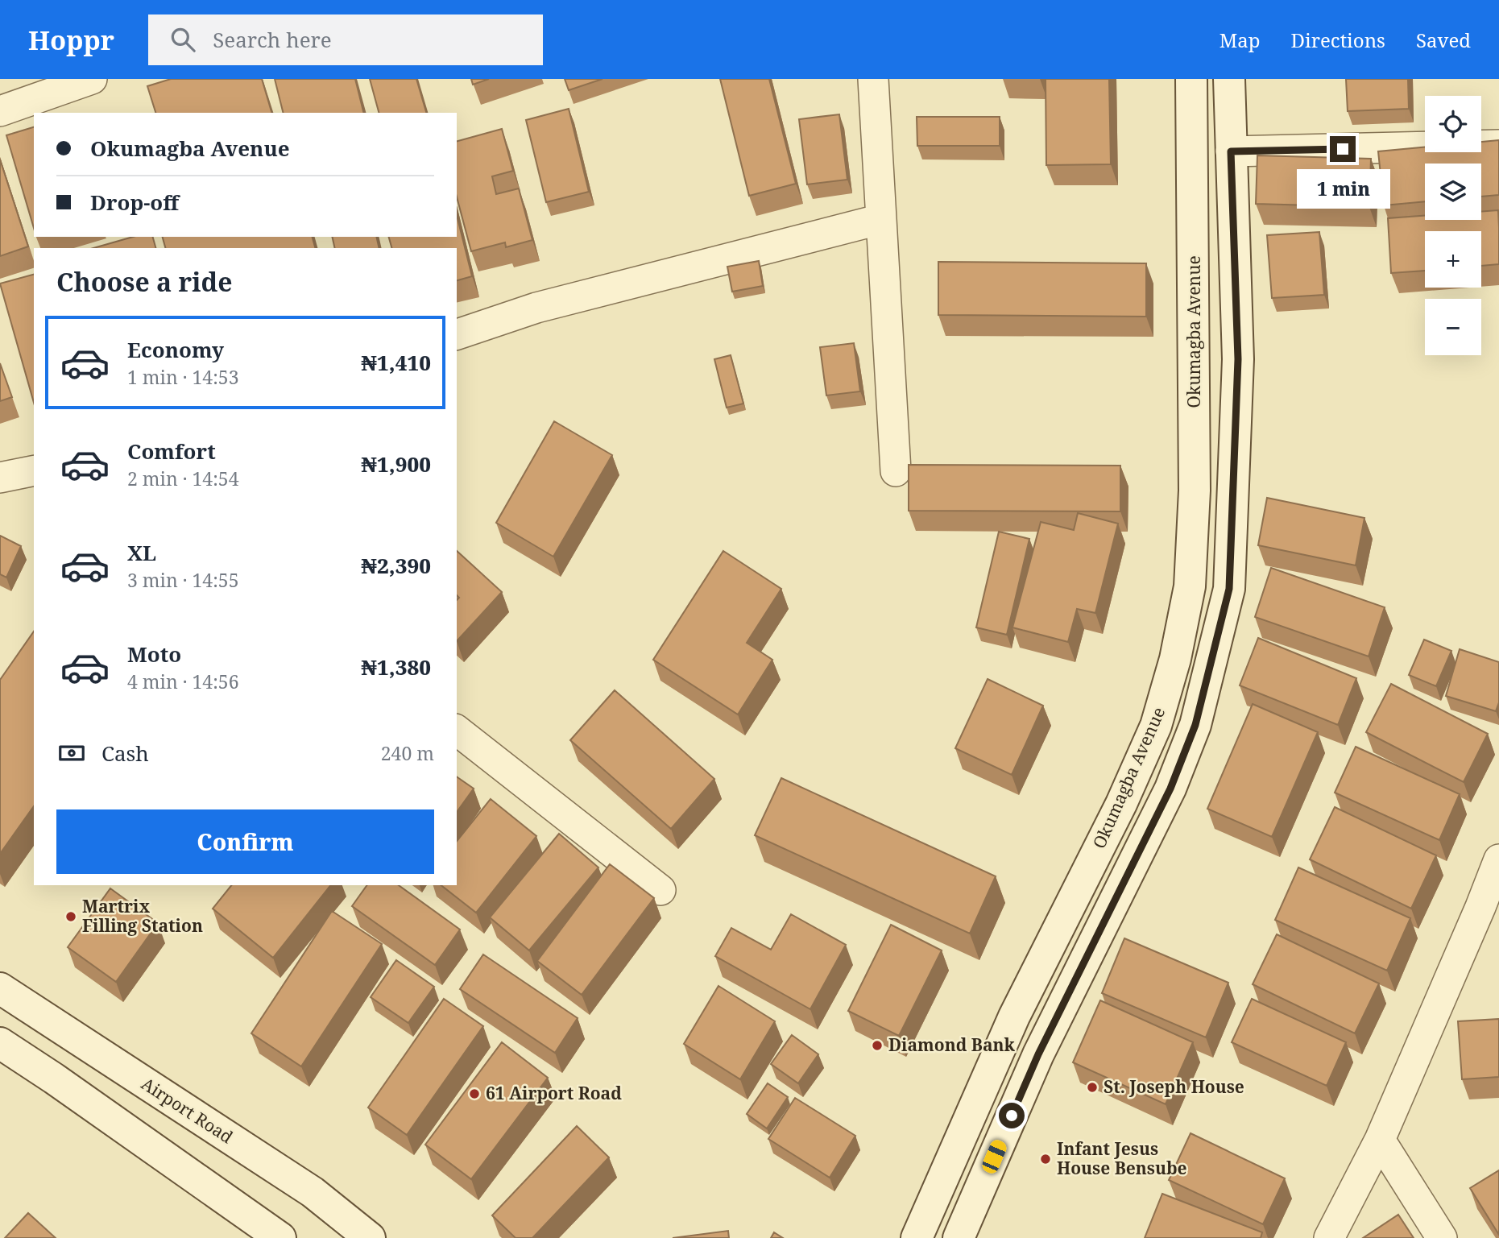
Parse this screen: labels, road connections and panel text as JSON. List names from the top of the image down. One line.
{"streets":{"main road":["Okumagba Avenue","Airport Road"]},"places":["Martrix Filling Station","Diamond Bank","St. Joseph House","61 Airport Road","Infant Jesus House Bensube"],"page":{"header":"Hoppr","search":"Search here","nav":["Map","Directions","Saved"],"map_buttons":["+","−"],"banner":["Okumagba Avenue","Drop-off"],"bubble":"1 min","heading":"Choose a ride","list":[{"name":"Economy","note":"1 min · 14:53","value":"₦1,410"},{"name":"Comfort","note":"2 min · 14:54","value":"₦1,900"},{"name":"XL","note":"3 min · 14:55","value":"₦2,390"},{"name":"Moto","note":"4 min · 14:56","value":"₦1,380"}],"pay":["Cash","240 m"],"buttons":"Confirm"}}
